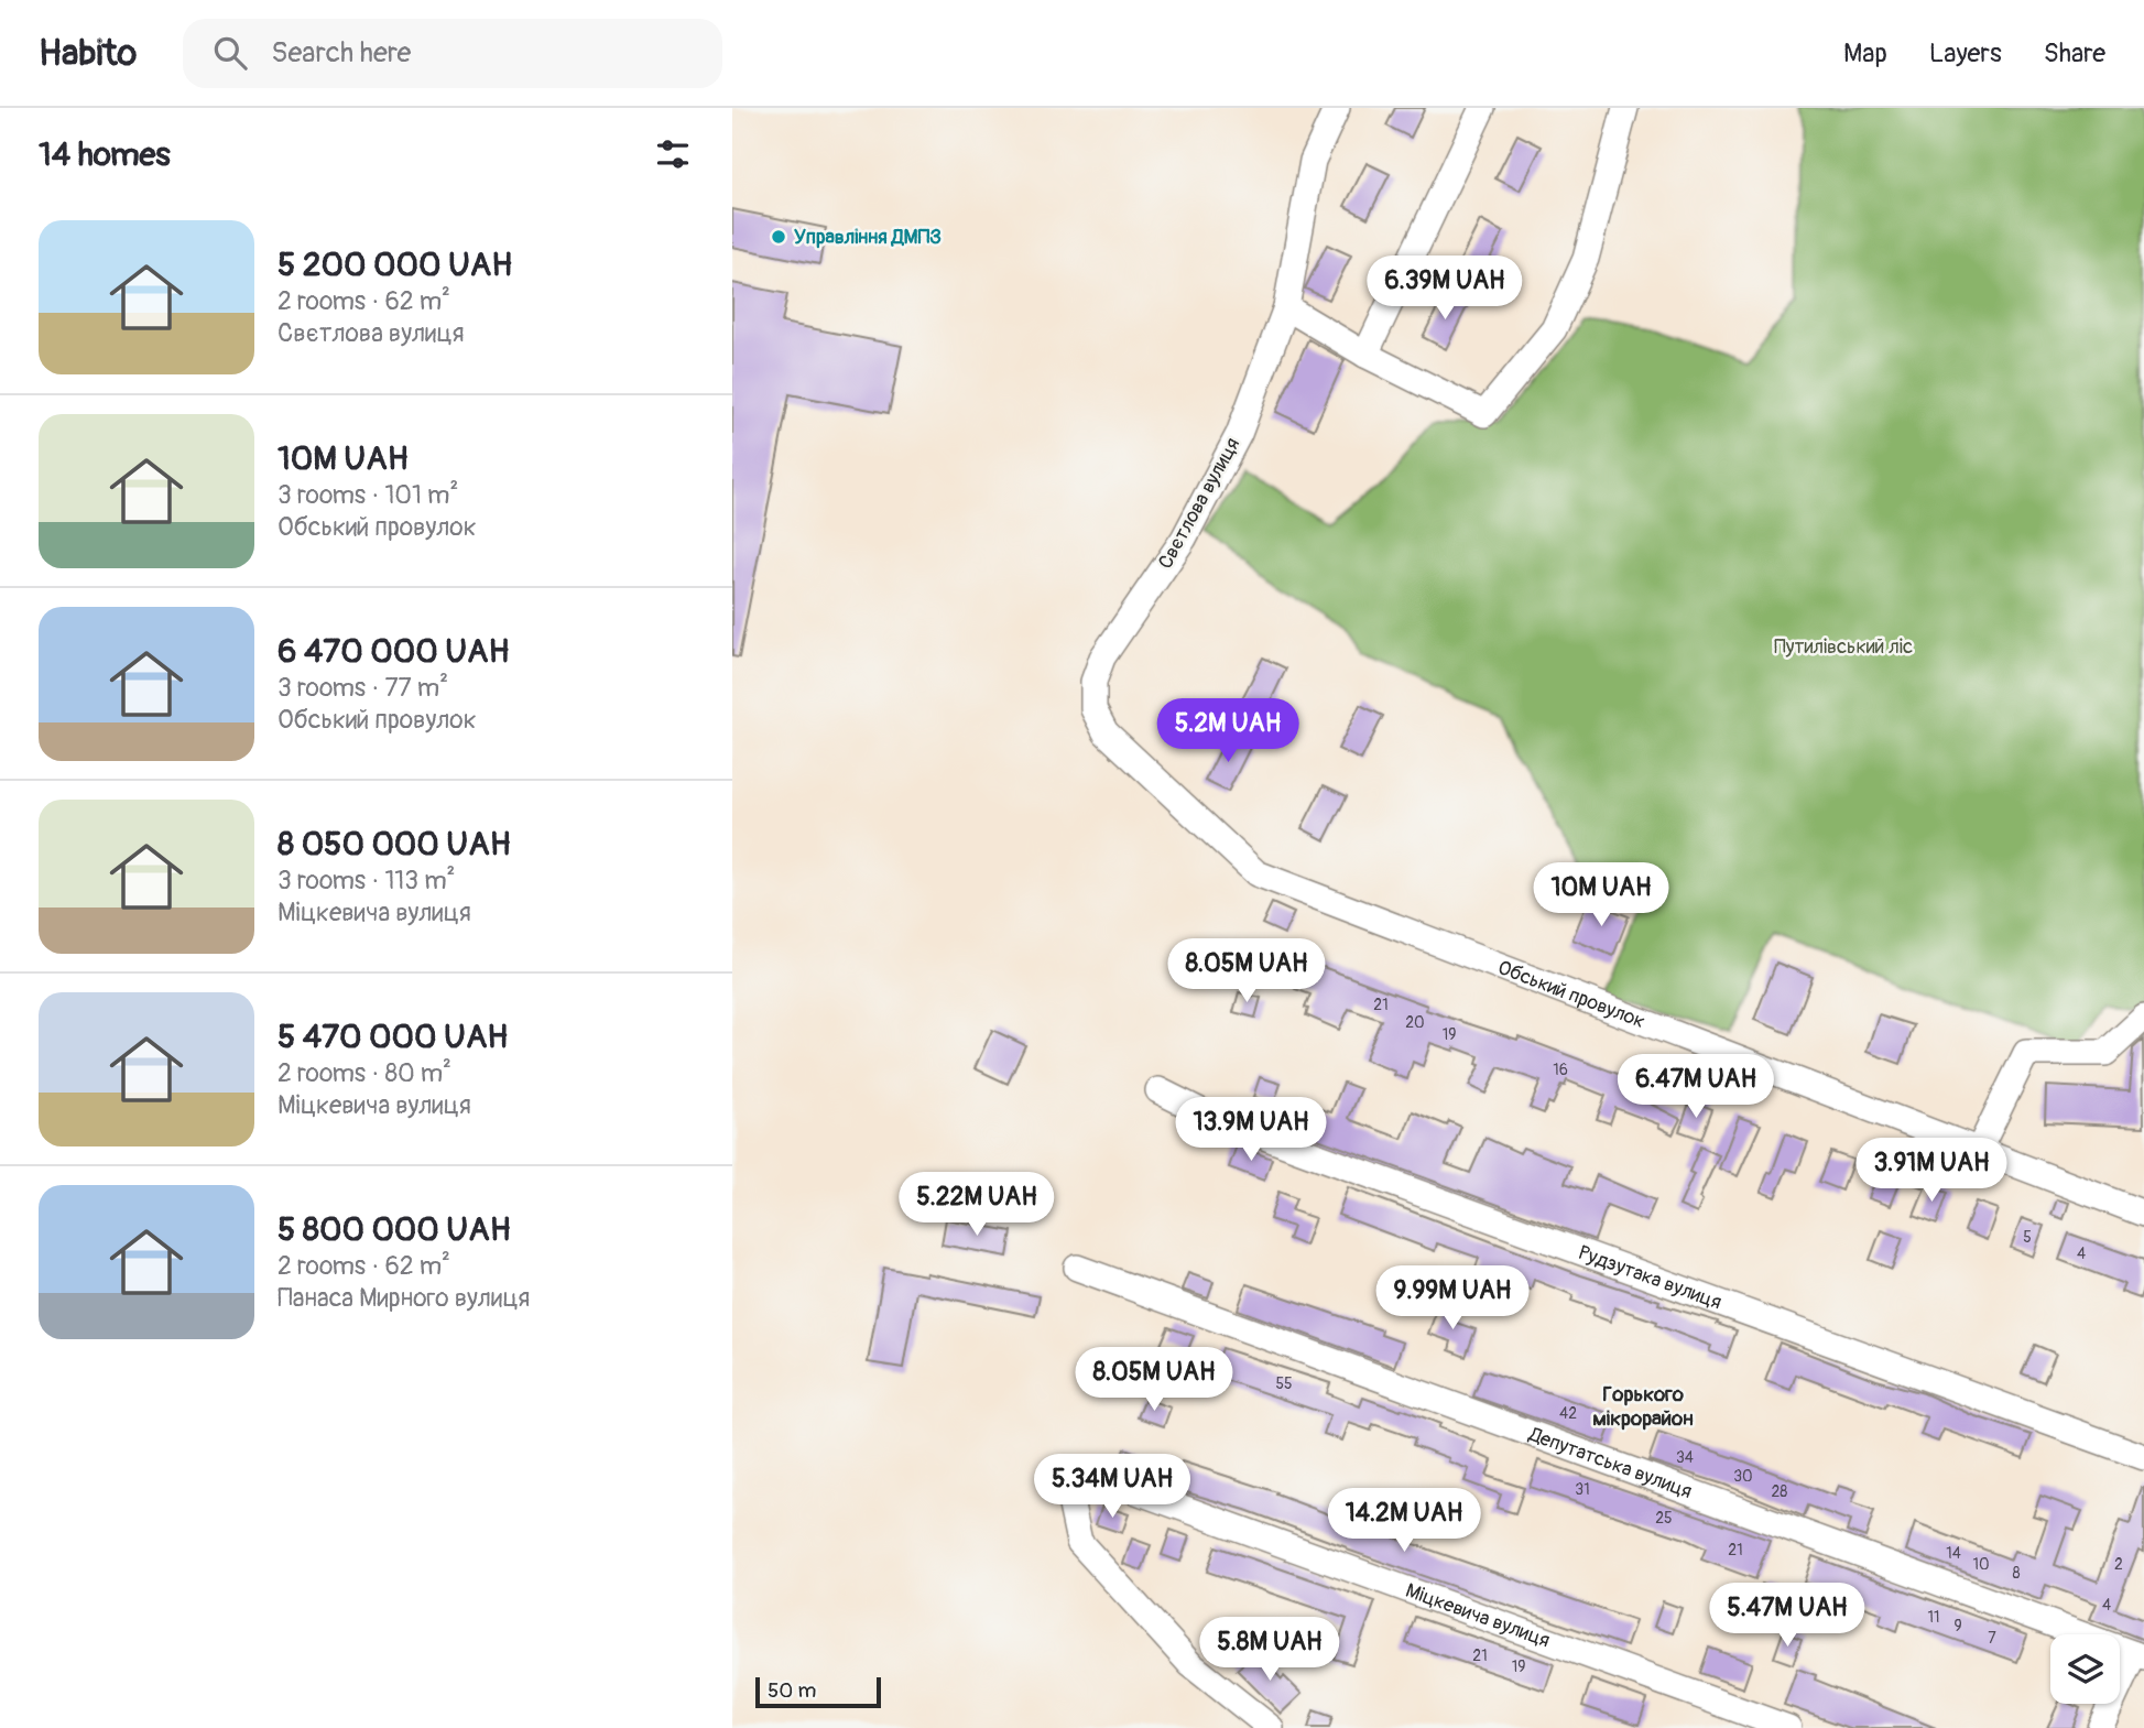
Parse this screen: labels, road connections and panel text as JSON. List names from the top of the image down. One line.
{"streets":{"street":["Свєтлова вулиця","Обський провулок","Рудзутака вулиця","Депутатська вулиця","Міцкевича вулиця"]},"crossings":[["Свєтлова вулиця","Обський провулок"]],"districts":["Горького мікрорайон"],"parks":["Путилівський ліс"],"places":["Управління ДМПЗ"],"house_numbers":["21","20","19","16","5","4","55","42","34","30","31","28","25","21","14","10","2","8","4","11","9","7","21","19"],"scale_bar":"50 m","page":{"header":"Habito","search":"Search here","nav":["Map","Layers","Share"],"heading":"14 homes","list":[{"name":"5 200 000 UAH","note":"2 rooms · 62 m² · Свєтлова вулиця"},{"name":"10M UAH","note":"3 rooms · 101 m² · Обський провулок"},{"name":"6 470 000 UAH","note":"3 rooms · 77 m² · Обський провулок"},{"name":"8 050 000 UAH","note":"3 rooms · 113 m² · Міцкевича вулиця"},{"name":"5 470 000 UAH","note":"2 rooms · 80 m² · Міцкевича вулиця"},{"name":"5 800 000 UAH","note":"2 rooms · 62 m² · Панаса Мирного вулиця"}],"price":["6.39M UAH","5.2M UAH","10M UAH","8.05M UAH","6.47M UAH","13.9M UAH","3.91M UAH","5.22M UAH","9.99M UAH","8.05M UAH","5.34M UAH","14.2M UAH","5.47M UAH","5.8M UAH"],"scale":"50 m"}}
